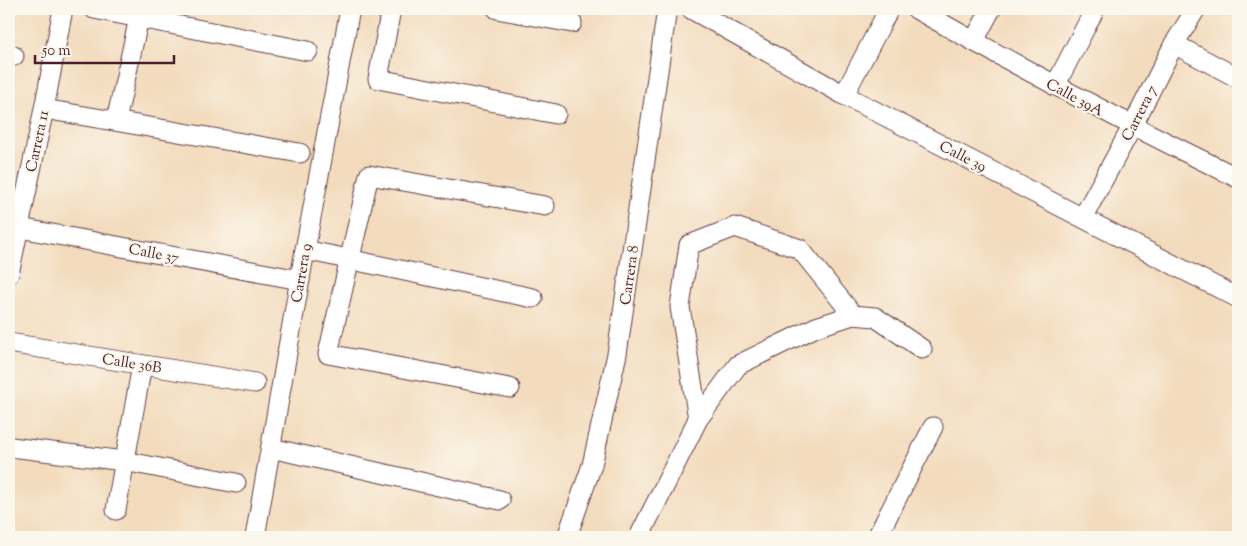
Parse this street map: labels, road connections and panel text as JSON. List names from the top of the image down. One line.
{"streets":{"street":["Calle 39A","Carrera 7","Carrera 11","Calle 39","Calle 37","Carrera 9","Carrera 8","Calle 36B"]},"crossings":[["Calle 39A","Carrera 7"],["Carrera 7","Calle 39"],["Carrera 11","Calle 37"],["Calle 37","Carrera 9"]],"scale_bar":"50 m"}
